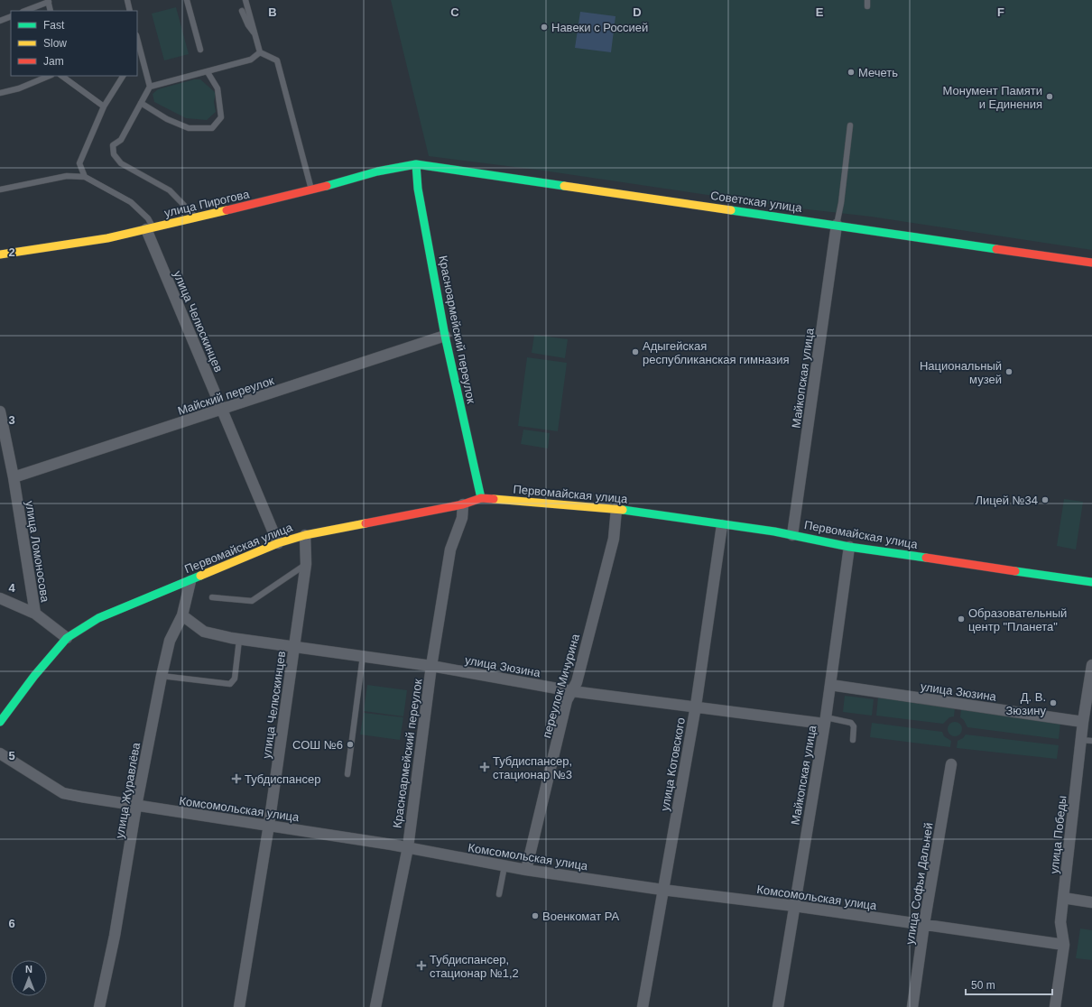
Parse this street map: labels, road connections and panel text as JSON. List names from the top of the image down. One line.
{"streets":{"street":["Советская улица","улица Пирогова","улица Челюскинцев","Красноармейский переулок","Майкопская улица","Майский переулок","Первомайская улица","улица Ломоносова","улица Зюзина","переулок Мичурина","улица Котовского","улица Журавлёва","Комсомольская улица","улица Победы","улица Софьи Дальней"]},"crossings":[["Советская улица","улица Пирогова"],["Советская улица","Красноармейский переулок"],["Советская улица","Майкопская улица"],["улица Пирогова","улица Челюскинцев"],["улица Пирогова","Красноармейский переулок"],["улица Челюскинцев","Майский переулок"],["улица Челюскинцев","Первомайская улица"],["улица Челюскинцев","улица Зюзина"],["улица Челюскинцев","Комсомольская улица"],["Красноармейский переулок","Майский переулок"],["Красноармейский переулок","Первомайская улица"],["Красноармейский переулок","улица Зюзина"],["Красноармейский переулок","Комсомольская улица"],["Майкопская улица","Первомайская улица"],["Майкопская улица","улица Зюзина"],["Майкопская улица","Комсомольская улица"],["Майский переулок","улица Ломоносова"],["Первомайская улица","улица Ломоносова"],["Первомайская улица","переулок Мичурина"],["Первомайская улица","улица Котовского"],["Первомайская улица","улица Журавлёва"],["улица Зюзина","переулок Мичурина"],["улица Зюзина","улица Котовского"],["улица Зюзина","улица Журавлёва"],["улица Зюзина","улица Победы"],["переулок Мичурина","Комсомольская улица"],["улица Котовского","Комсомольская улица"],["улица Журавлёва","Комсомольская улица"],["Комсомольская улица","улица Победы"],["Комсомольская улица","улица Софьи Дальней"]],"places":{"other":["Навеки с Россией","Мечеть","Монумент Памяти и Единения","Адыгейская республиканская гимназия","Национальный музей","Лицей №34","Образовательный центр \"Планета\"","Д. В. Зюзину","СОШ №6","Военкомат РА"],"health":["Тубдиспансер, стационар №3","Тубдиспансер","Тубдиспансер, стационар №1,2"]},"legend":["Fast","Slow","Jam"],"scale_bar":"50 m","north":"top","grid":{"columns":["B","C","D","E","F"],"rows":["2","3","4","5","6"]}}
